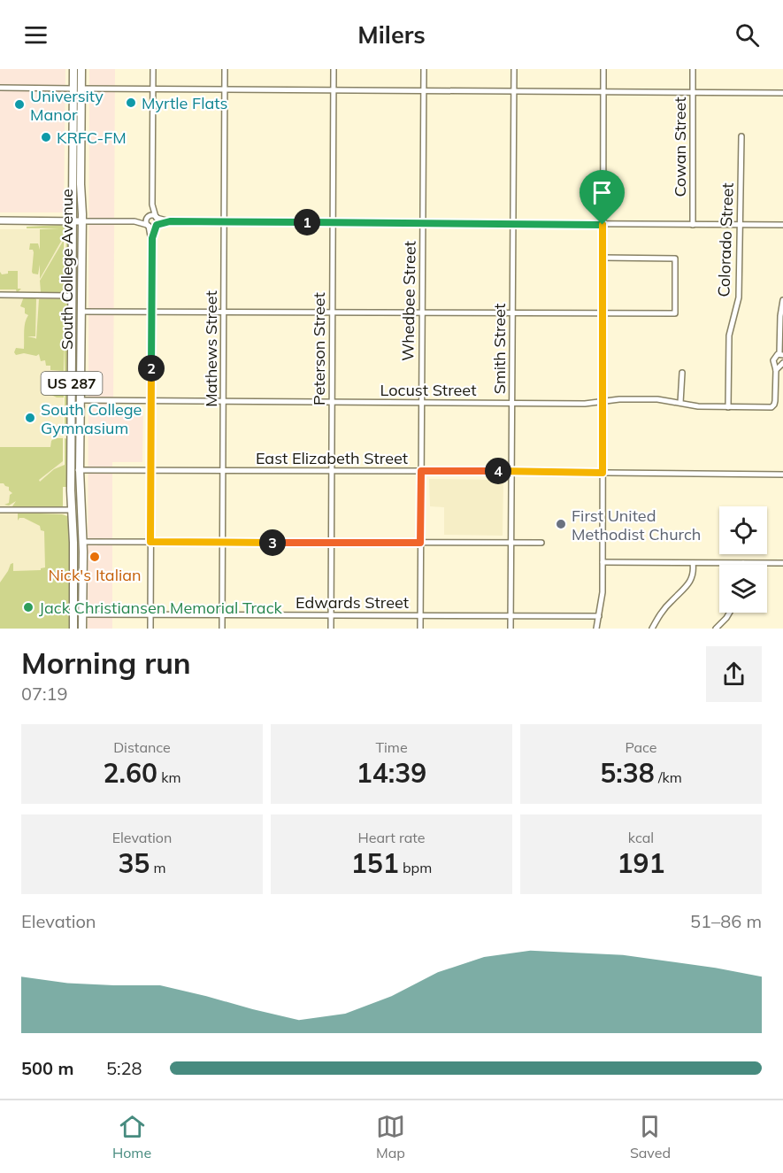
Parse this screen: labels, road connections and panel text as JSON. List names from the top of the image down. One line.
{"streets":{"highway":["South College Avenue","US 287"],"street":["Cowan Street","Colorado Street","Whedbee Street","Mathews Street","Peterson Street","Smith Street","Locust Street","East Elizabeth Street","Edwards Street"]},"crossings":[["Colorado Street","Locust Street"],["South College Avenue","Locust Street"],["South College Avenue","East Elizabeth Street"],["South College Avenue","Edwards Street"],["Whedbee Street","Locust Street"],["Whedbee Street","East Elizabeth Street"],["Whedbee Street","Edwards Street"],["Mathews Street","Locust Street"],["Mathews Street","East Elizabeth Street"],["Mathews Street","Edwards Street"],["Peterson Street","Locust Street"],["Peterson Street","East Elizabeth Street"],["Peterson Street","Edwards Street"],["Smith Street","Locust Street"],["Smith Street","East Elizabeth Street"],["Smith Street","Edwards Street"]],"places":["Myrtle Flats","University Manor","KRFC-FM","South College Gymnasium","First United Methodist Church","Nick's Italian","Jack Christiansen Memorial Track"],"page":{"header":"Milers","pins":["1","2","4","3"],"heading":["Morning run","07:19"],"stats":[["Distance","2.60 km"],["Time","14:39"],["Pace","5:38 /km"],["Elevation","35 m"],["Heart rate","151 bpm"],["kcal","191"]],"chart":["Elevation","51–86 m"],"list":[{"name":"500 m","note":"5:28"}],"tabs":["Home","Map","Saved"]}}
